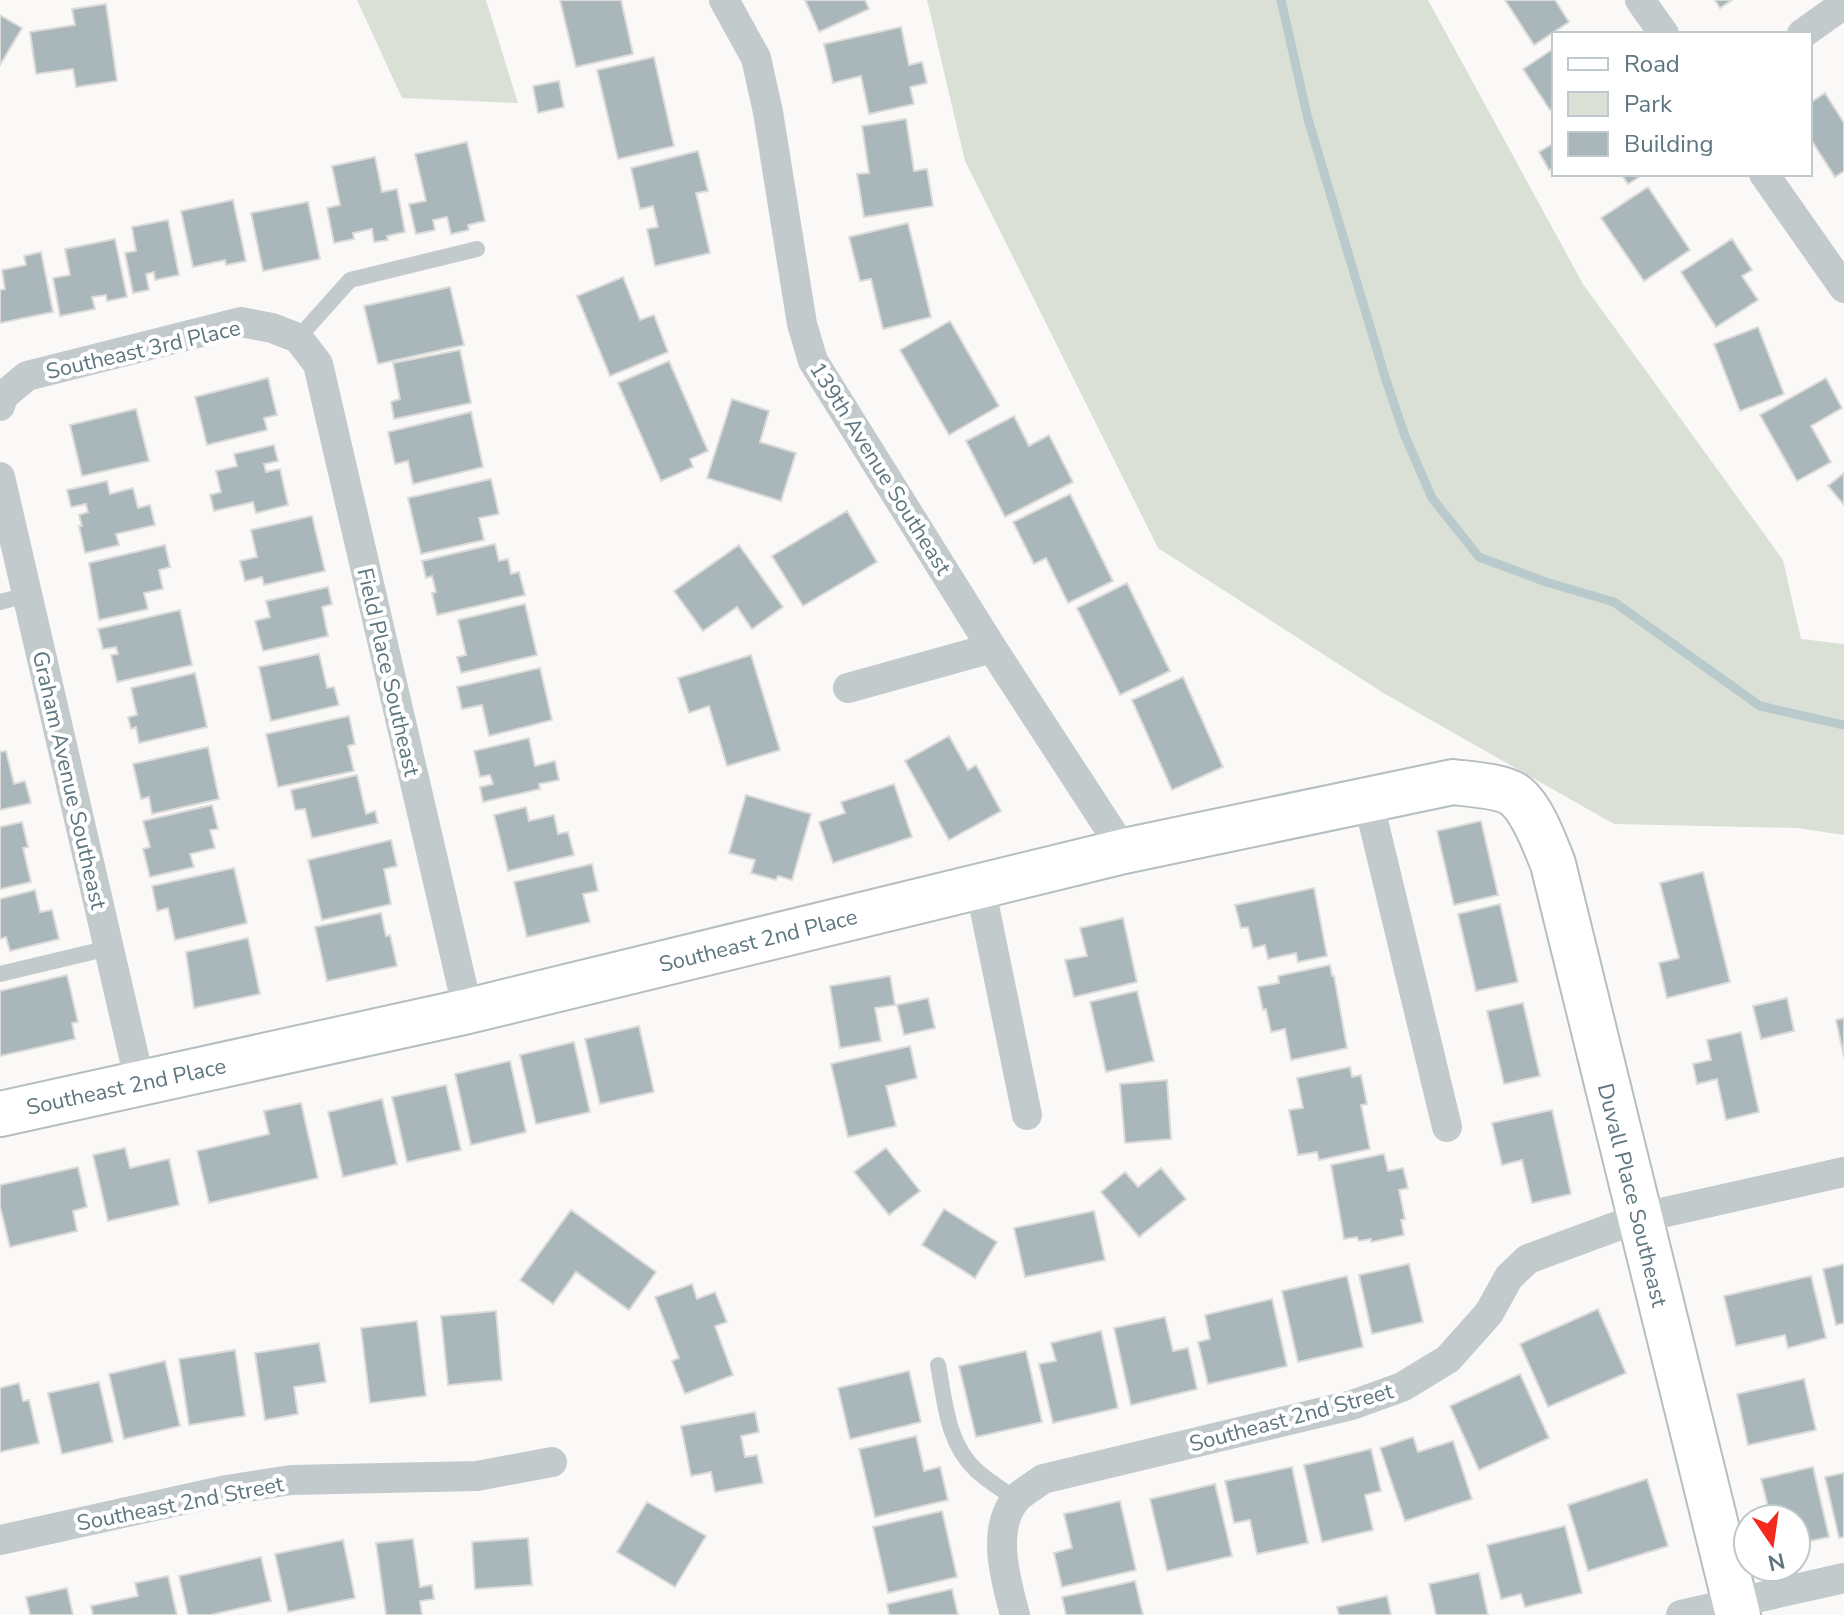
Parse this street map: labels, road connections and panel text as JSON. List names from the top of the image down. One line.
{"streets":{"street":["Southeast 3rd Place","139th Avenue Southeast","Field Place Southeast","Graham Avenue Southeast","Southeast 2nd Place","Duvall Place Southeast","Southeast 2nd Street"]},"crossings":[["Southeast 3rd Place","Field Place Southeast"],["139th Avenue Southeast","Southeast 2nd Place"],["Field Place Southeast","Southeast 2nd Place"],["Graham Avenue Southeast","Southeast 2nd Place"],["Southeast 2nd Place","Duvall Place Southeast"],["Duvall Place Southeast","Southeast 2nd Street"]],"legend":["Road","Park","Building"],"north":"bottom"}
